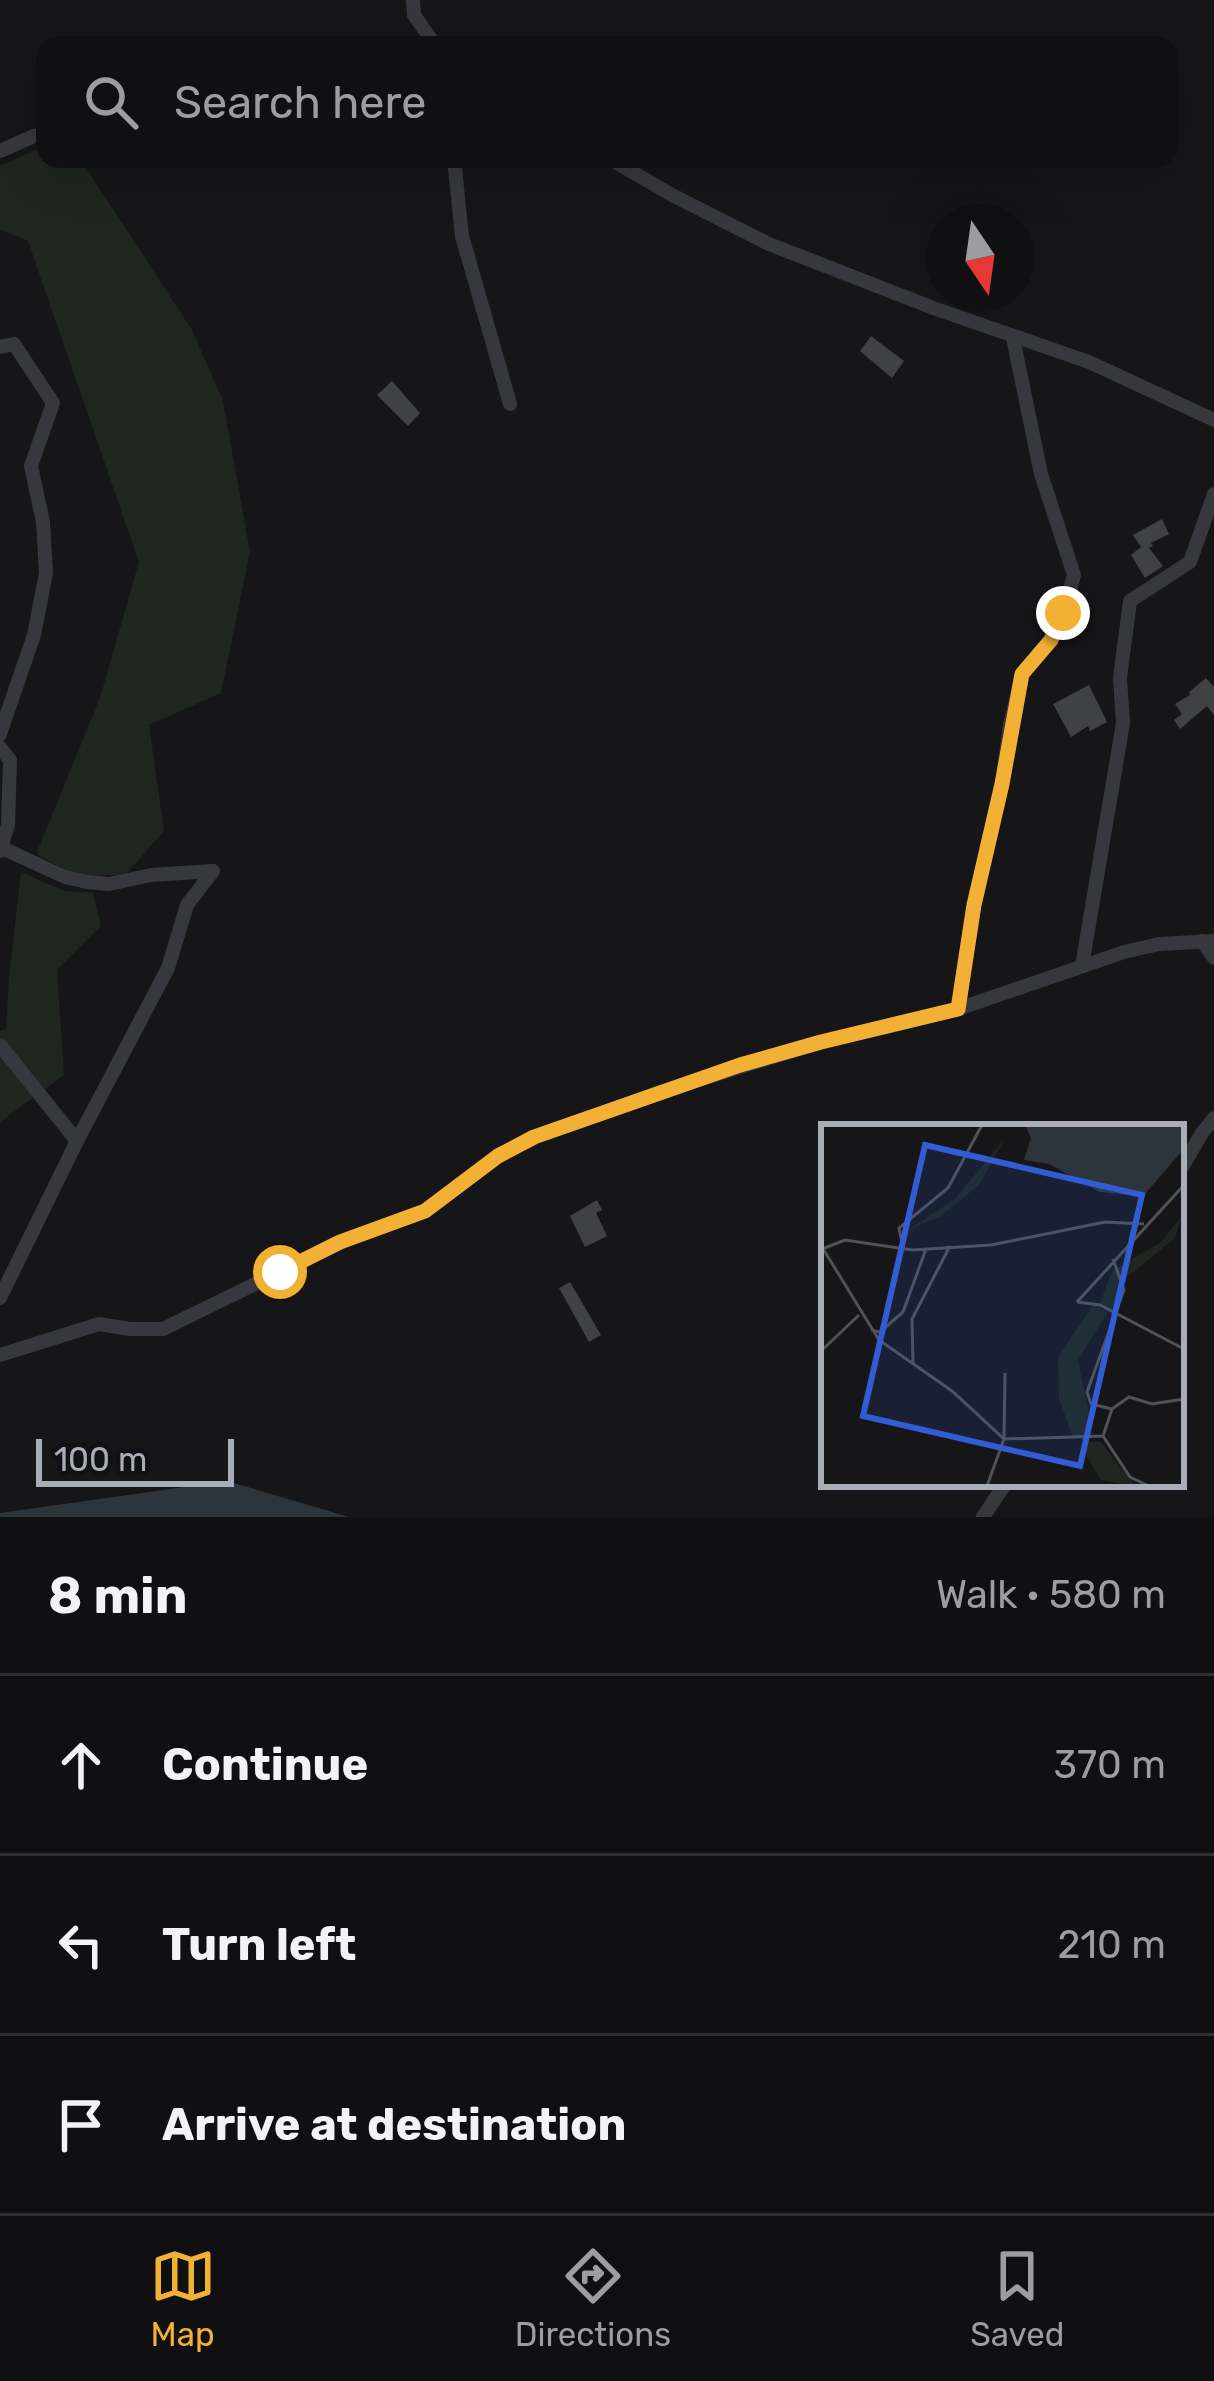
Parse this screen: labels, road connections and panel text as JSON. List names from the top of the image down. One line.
{"scale_bar":"100 m","north":"bottom","page":{"search":"Search here","scale":"100 m","heading":["8 min","Walk · 580 m"],"list":[["Continue","370 m"],["Turn left","210 m"],"Arrive at destination"],"nav":["Map","Directions","Saved"]}}
